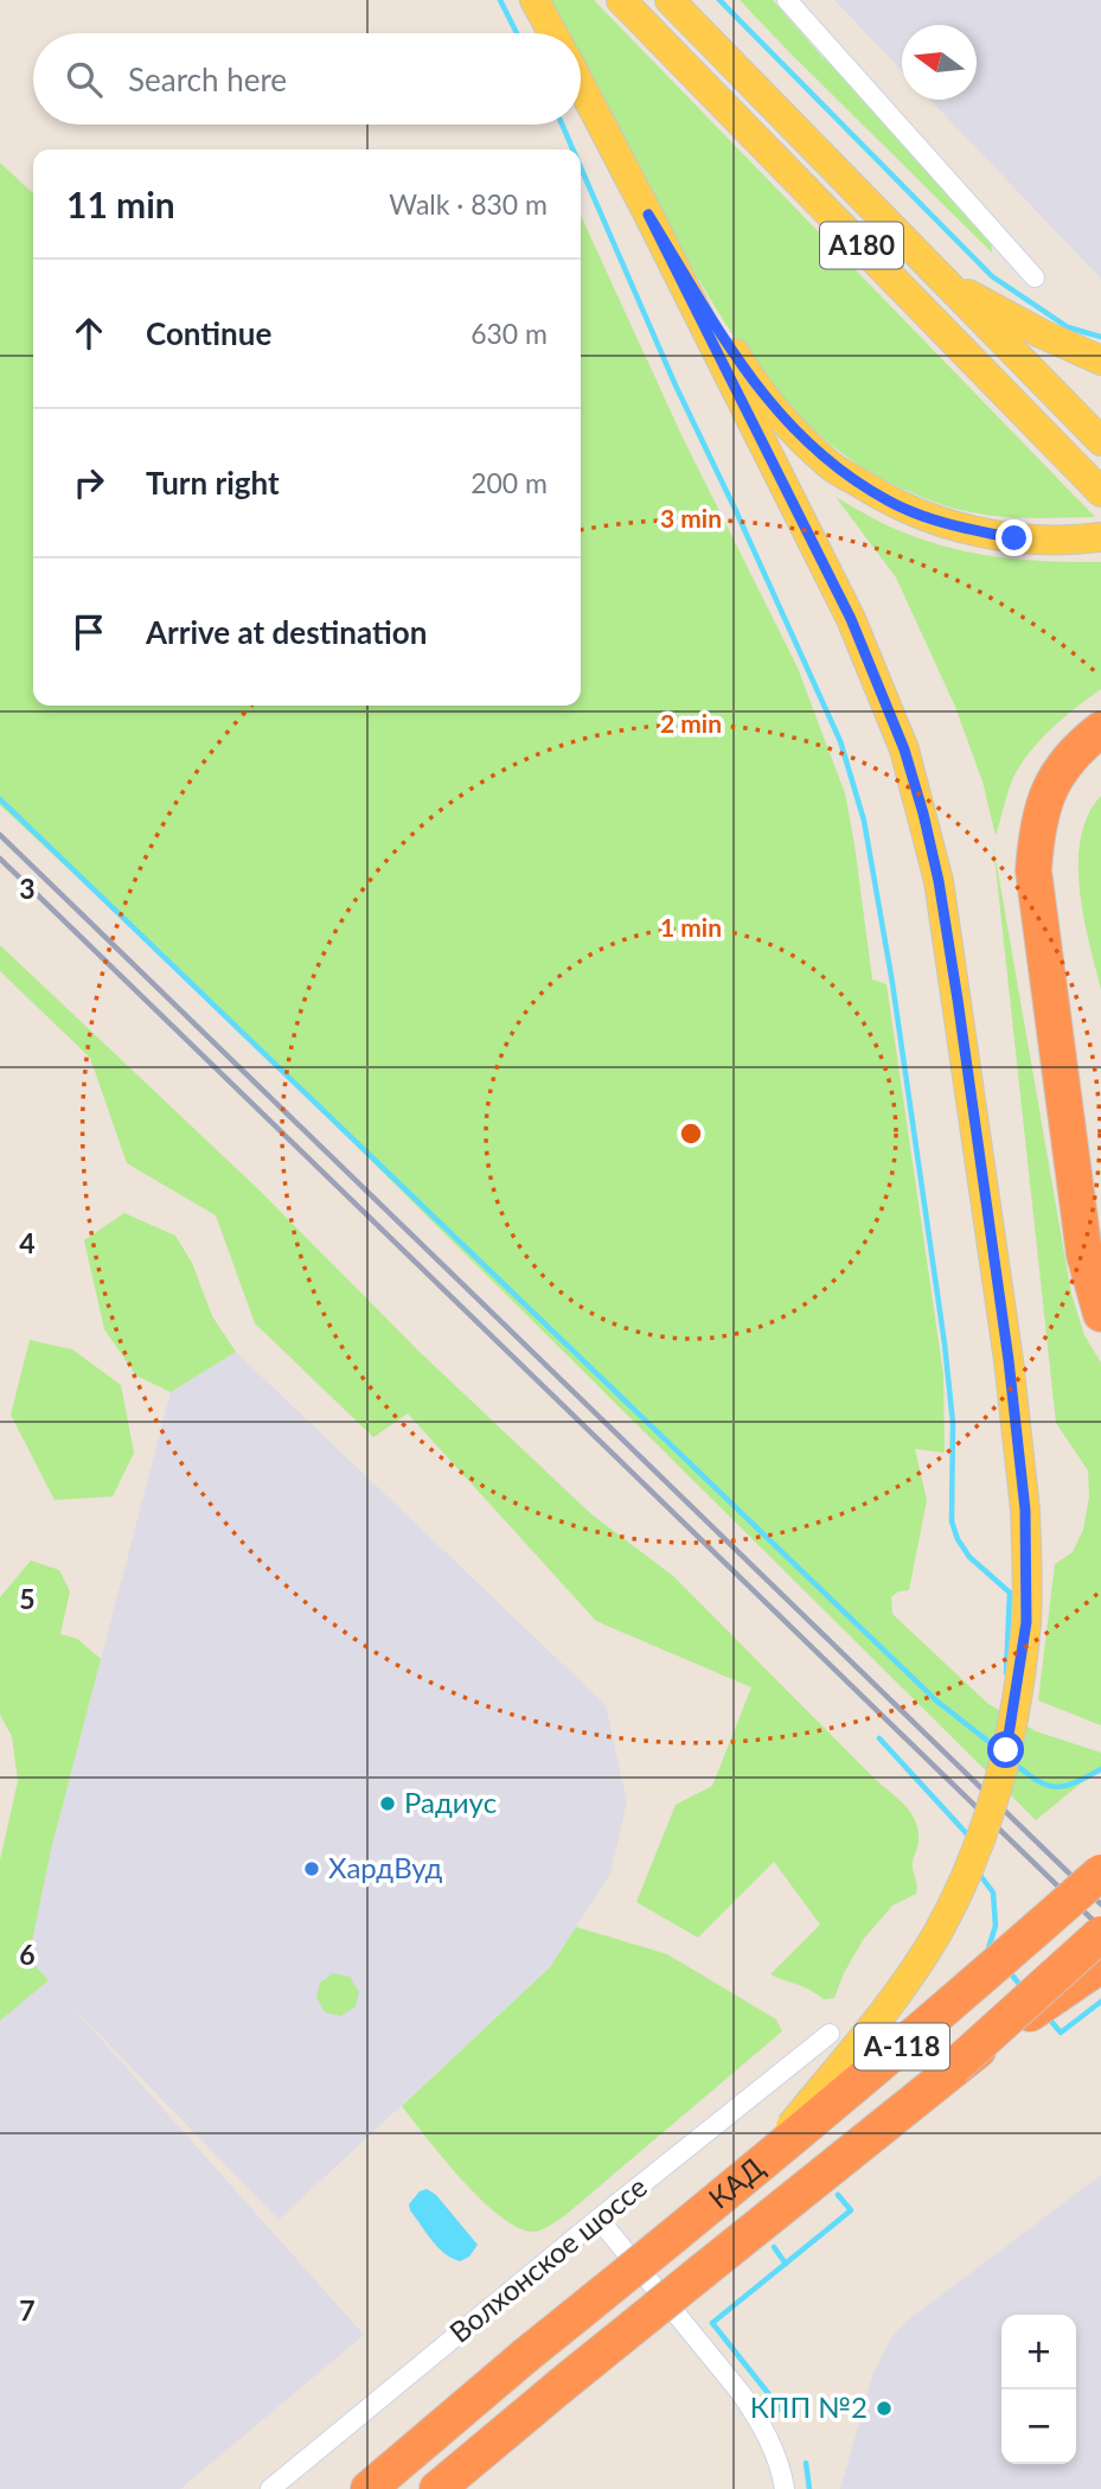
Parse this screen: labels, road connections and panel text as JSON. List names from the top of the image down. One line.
{"streets":{"highway":["А-118","КАД"],"main road":["A180"],"street":["Волхонское шоссе"]},"places":["Радиус","ХардВуд","КПП №2"],"north":"left","page":{"search":"Search here","heading":["11 min","Walk · 830 m"],"list":[["Continue","630 m"],["Turn right","200 m"],"Arrive at destination"],"map_buttons":["+","−"]},"grid":{"rows":["3","4","5","6","7"]},"rings":["3 min","2 min","1 min"]}
